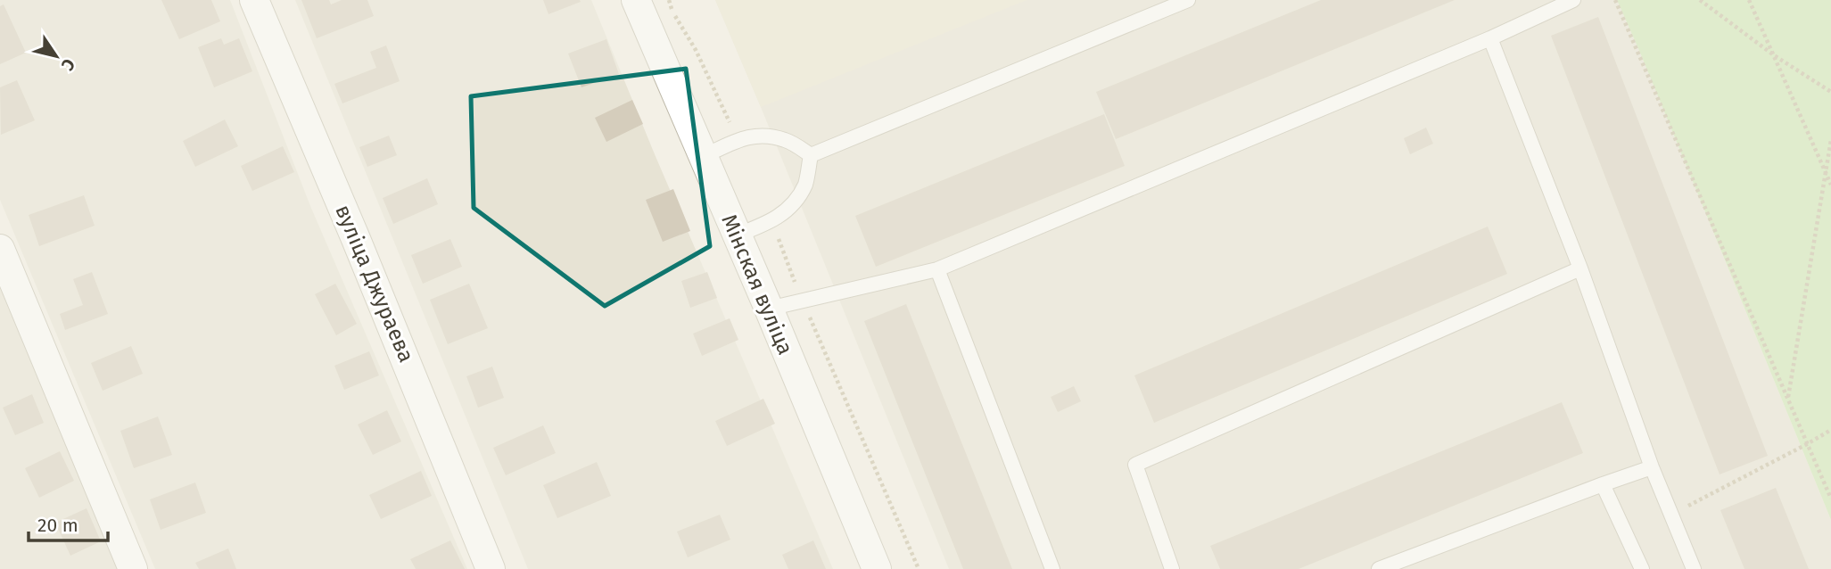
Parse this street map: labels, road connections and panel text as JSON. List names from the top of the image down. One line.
{"streets":{"street":["вуліца Джураева","Мінская вуліца"]},"scale_bar":"20 m","north":"bottom right"}
